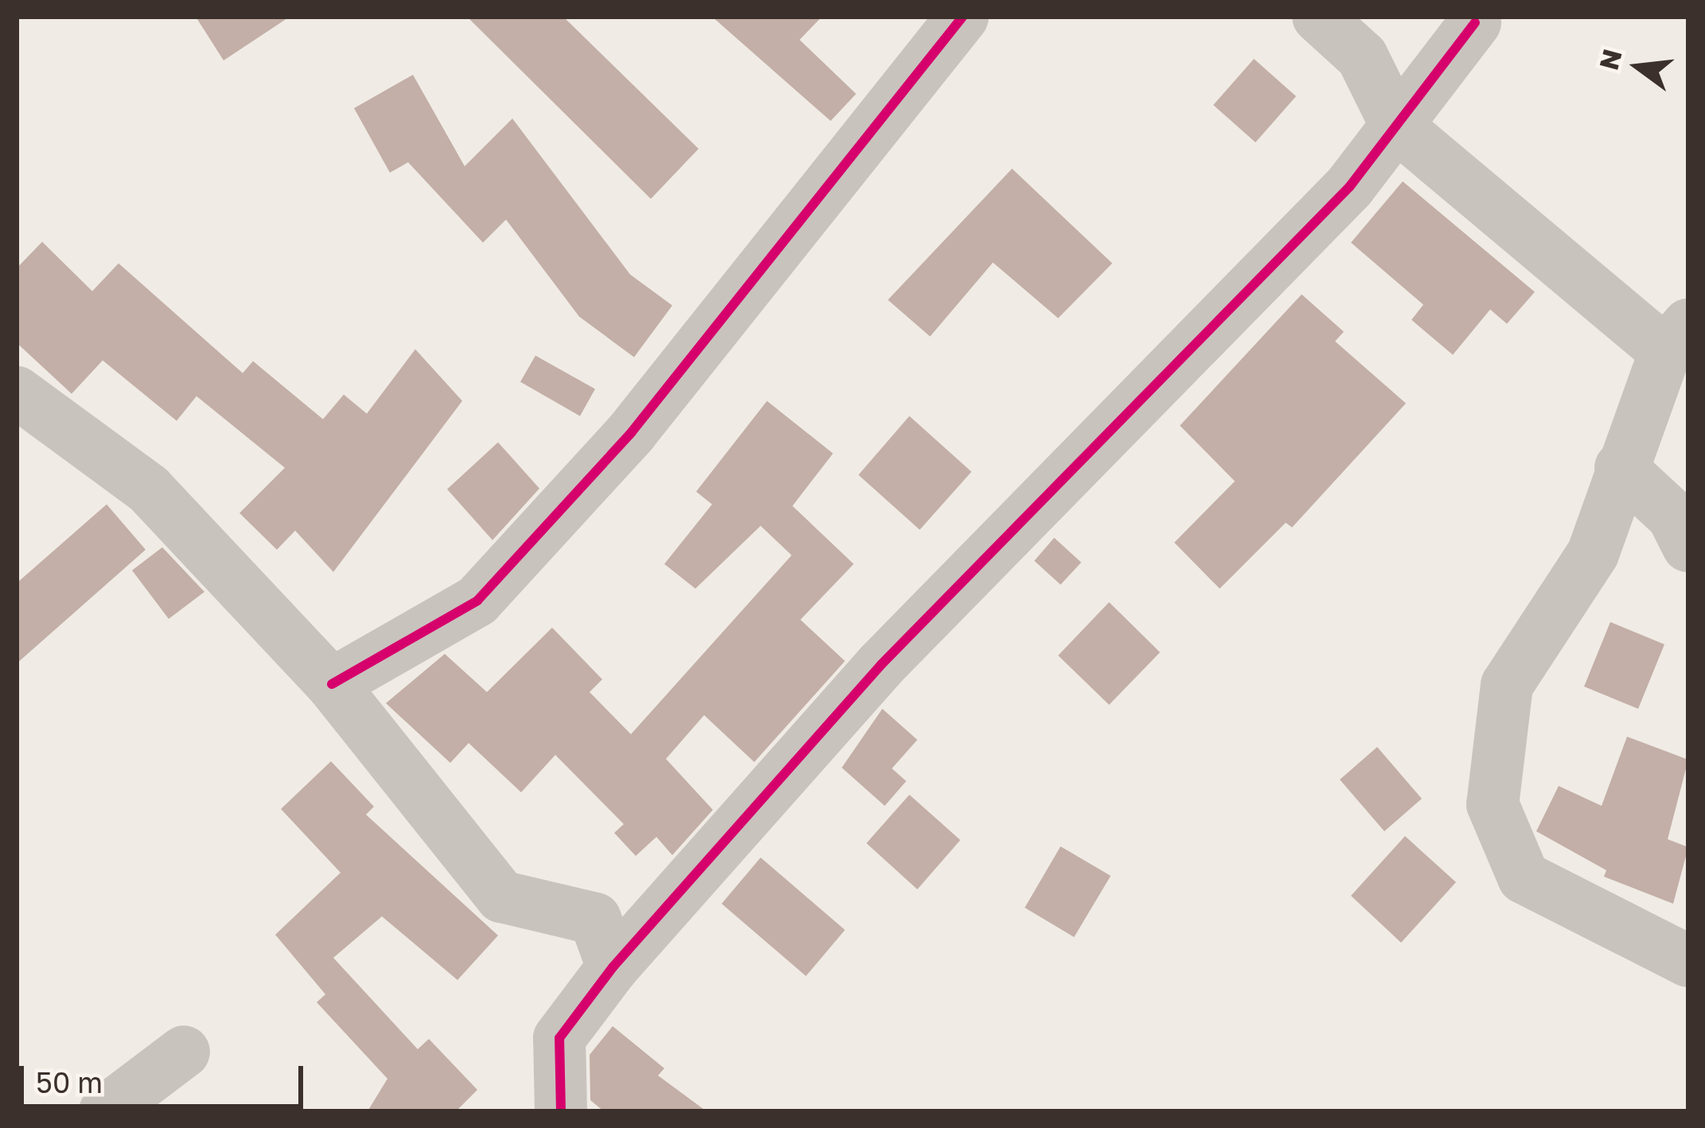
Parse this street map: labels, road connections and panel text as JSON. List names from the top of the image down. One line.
{"scale_bar":"50 m","north":"left"}
